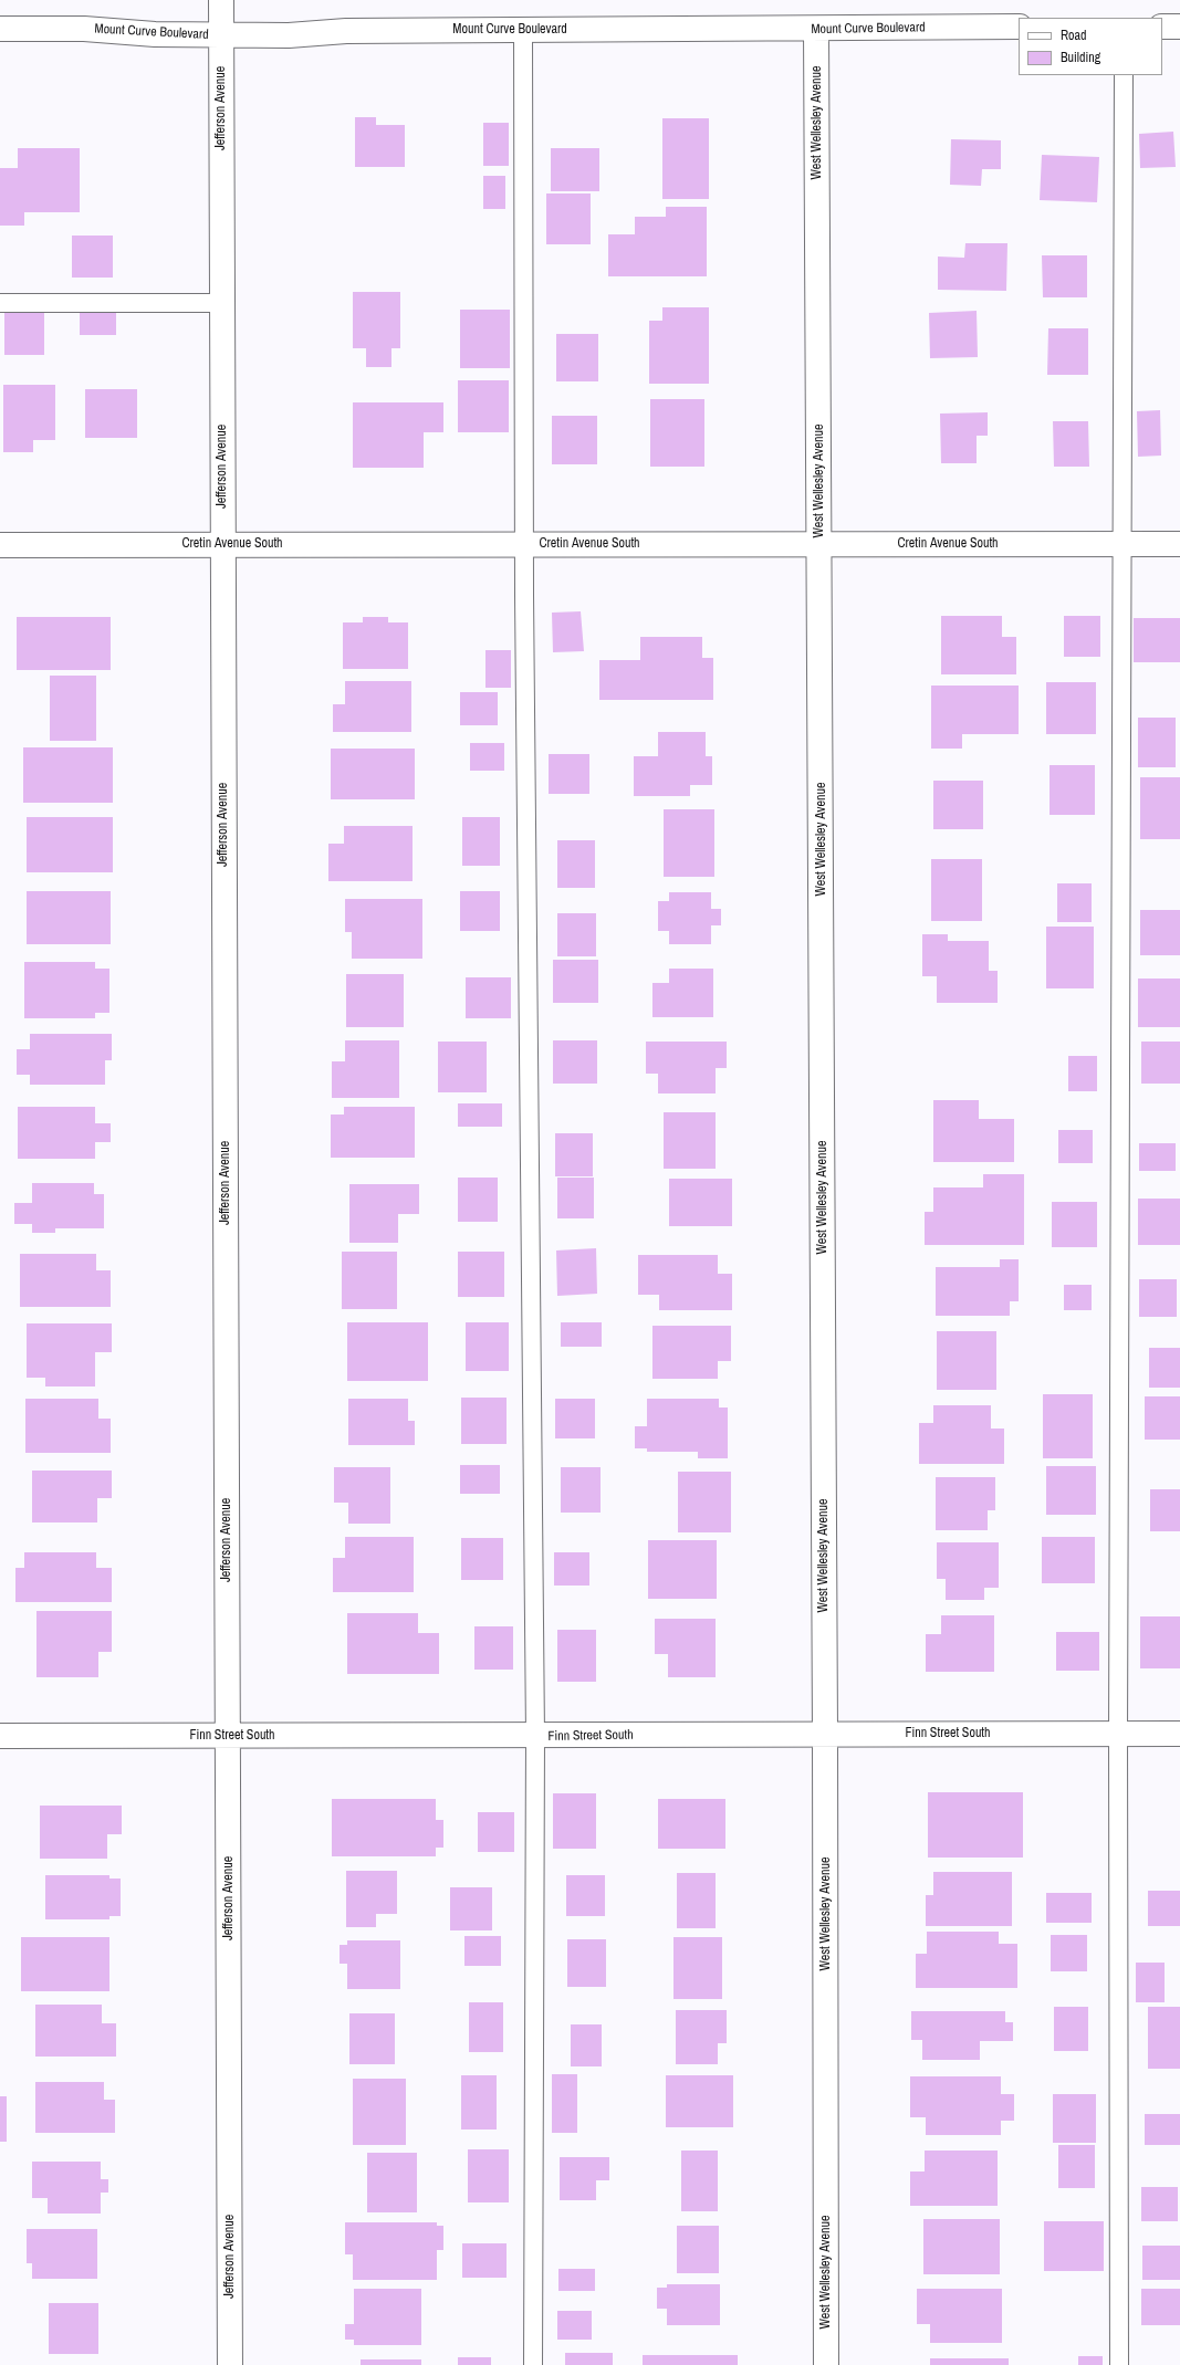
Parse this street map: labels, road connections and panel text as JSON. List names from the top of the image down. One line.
{"streets":{"street":["Mount Curve Boulevard","Jefferson Avenue","West Wellesley Avenue","Cretin Avenue South","Finn Street South"]},"crossings":[["Mount Curve Boulevard","Jefferson Avenue"],["Mount Curve Boulevard","West Wellesley Avenue"],["Jefferson Avenue","Cretin Avenue South"],["Jefferson Avenue","Finn Street South"],["West Wellesley Avenue","Cretin Avenue South"],["West Wellesley Avenue","Finn Street South"]],"legend":["Road","Building"]}
